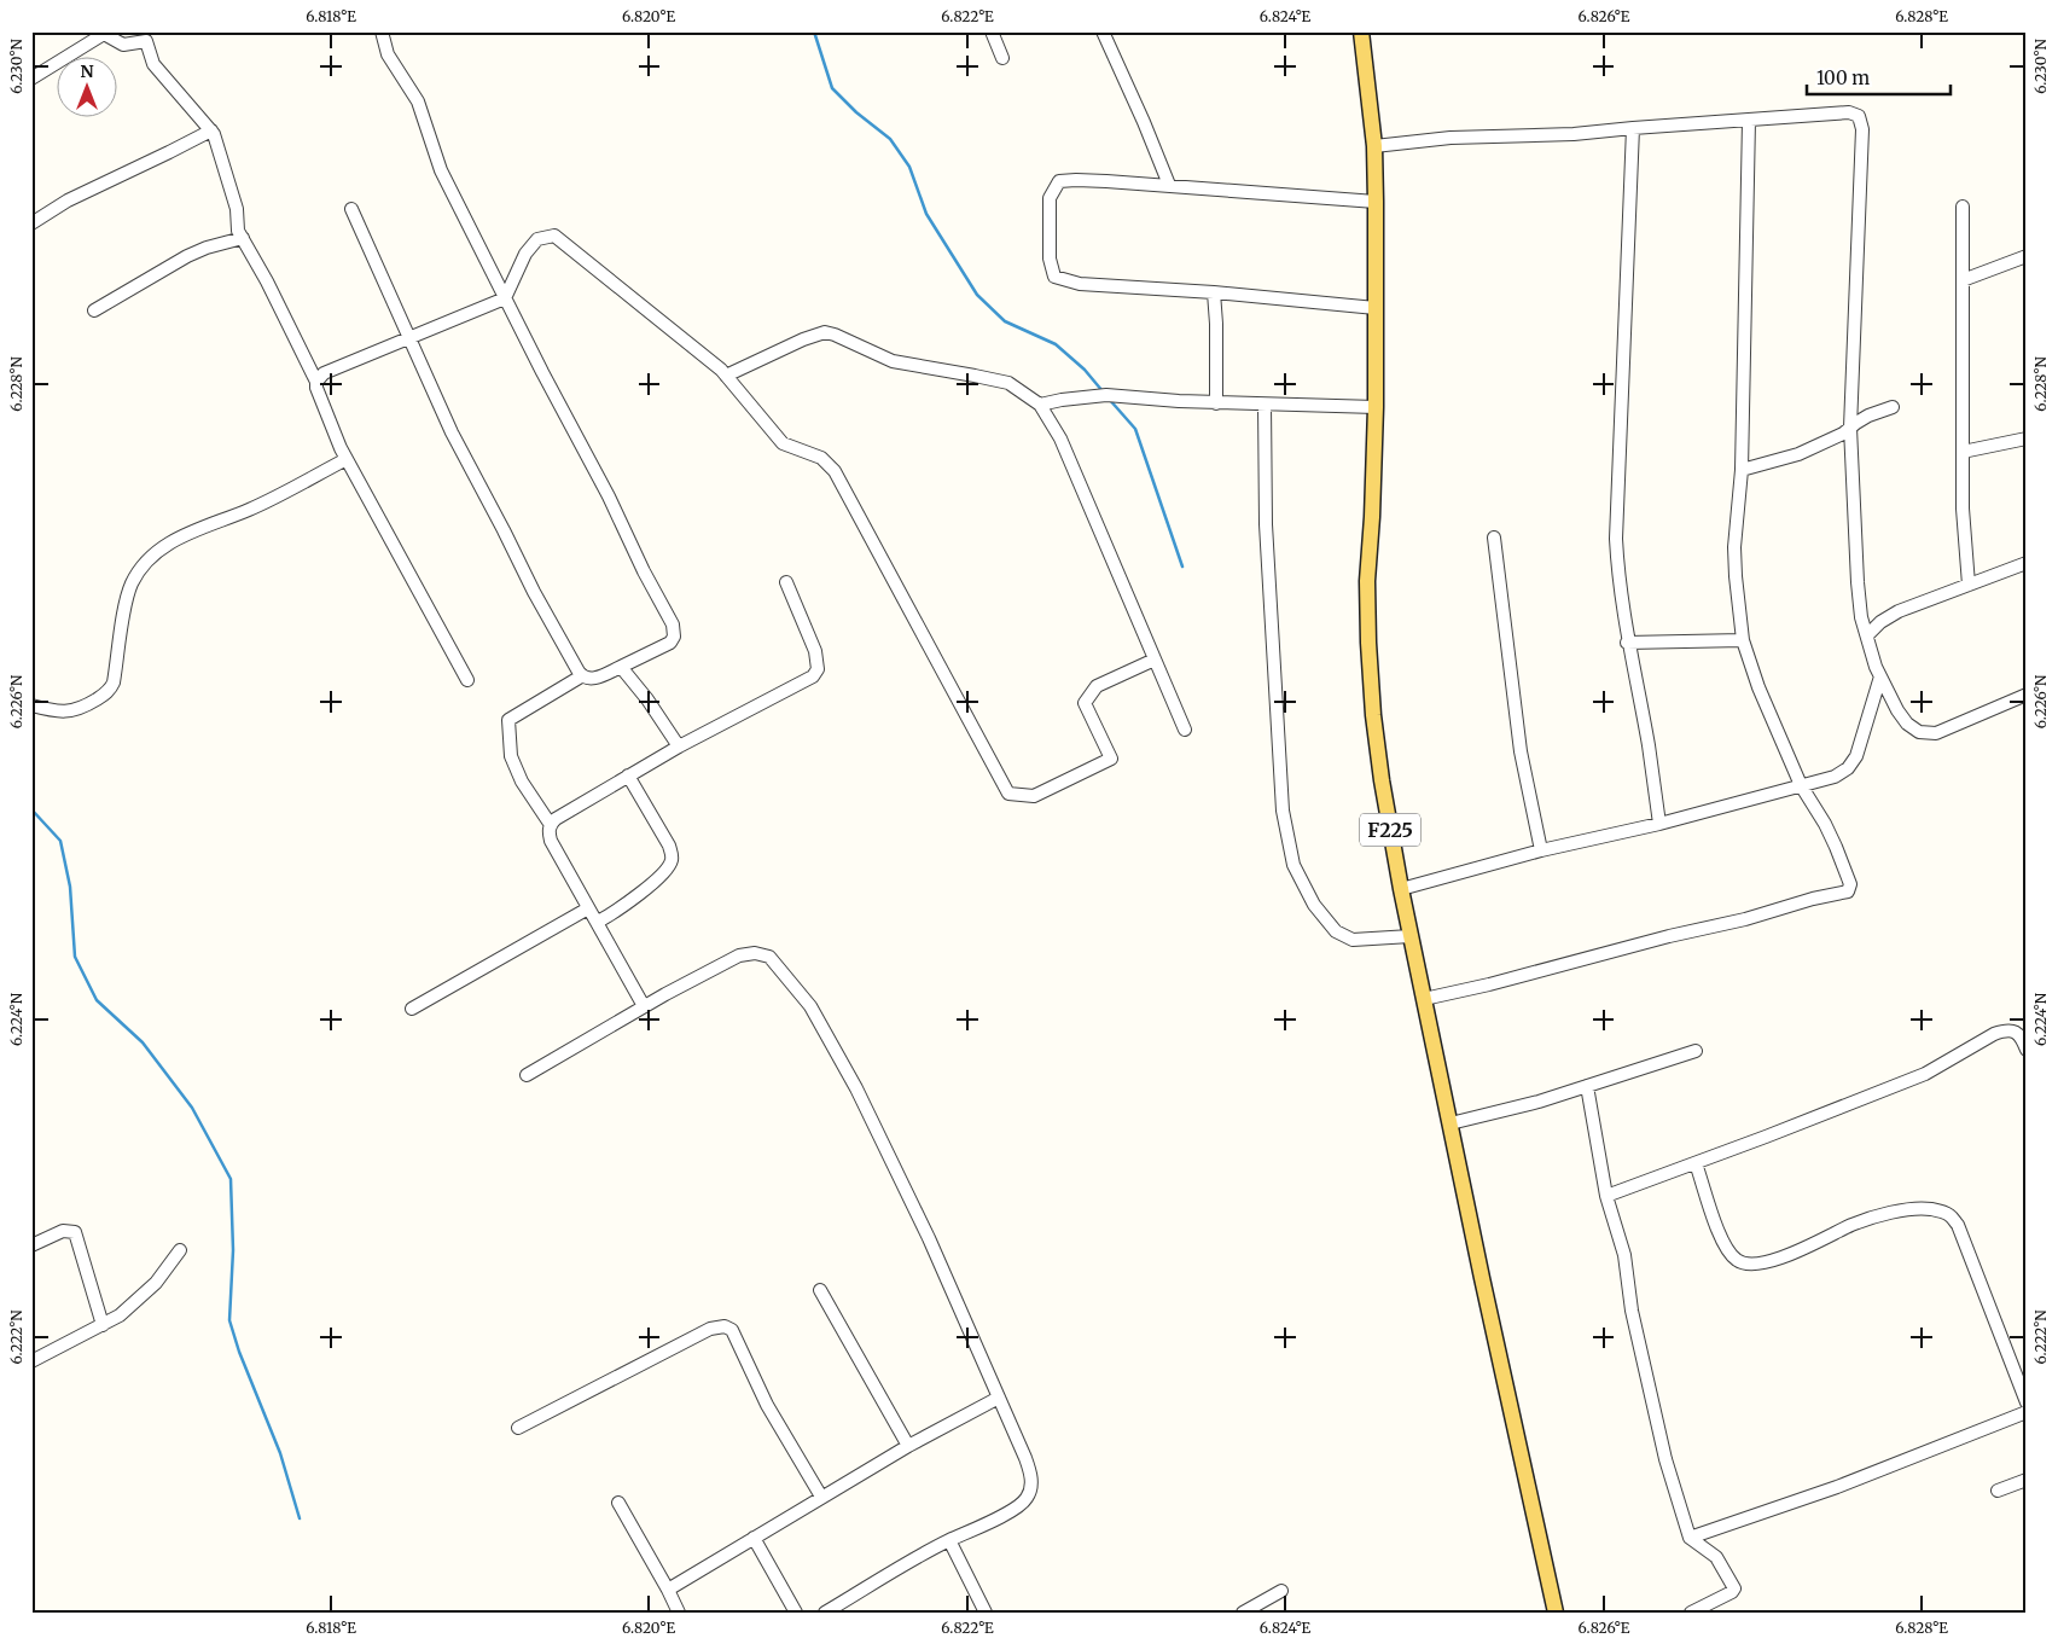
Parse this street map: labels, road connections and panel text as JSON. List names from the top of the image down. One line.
{"streets":{"main road":["F225"]},"scale_bar":"100 m","north":"top","coordinates":["6.818°E","6.820°E","6.822°E","6.824°E","6.826°E","6.828°E","6.230°N","6.228°N","6.226°N","6.224°N","6.222°N"]}
